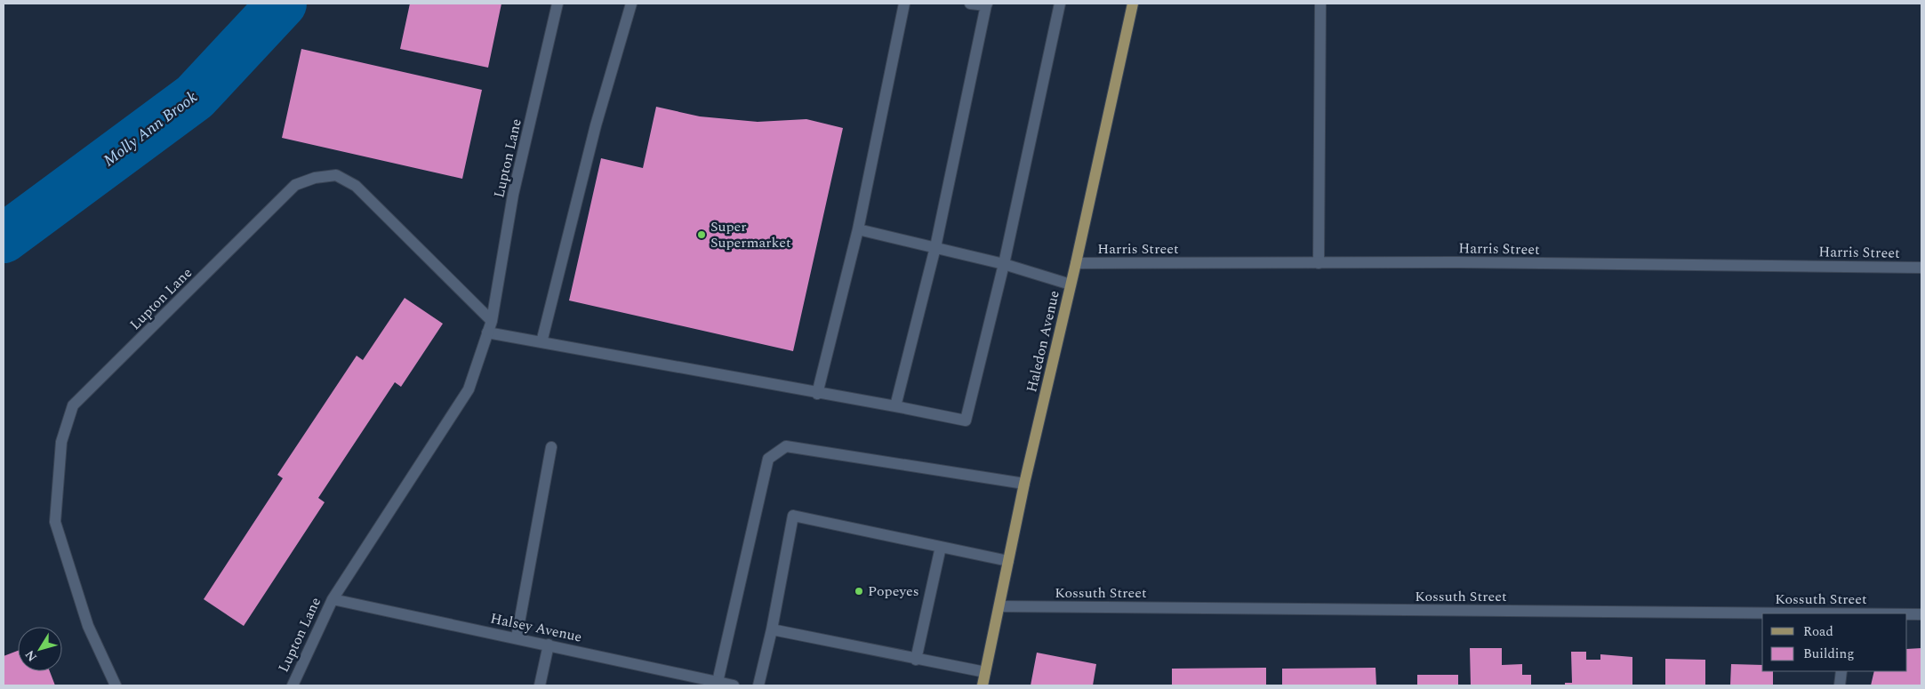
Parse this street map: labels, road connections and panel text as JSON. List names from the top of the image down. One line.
{"streets":{"main road":["Haledon Avenue"],"street":["Lupton Lane","Harris Street","Kossuth Street","Halsey Avenue"]},"crossings":[["Lupton Lane","Halsey Avenue"],["Harris Street","Haledon Avenue"],["Haledon Avenue","Kossuth Street"]],"water":["Molly Ann Brook"],"places":["Super Supermarket","Popeyes"],"legend":["Road","Building"],"north":"bottom left"}
